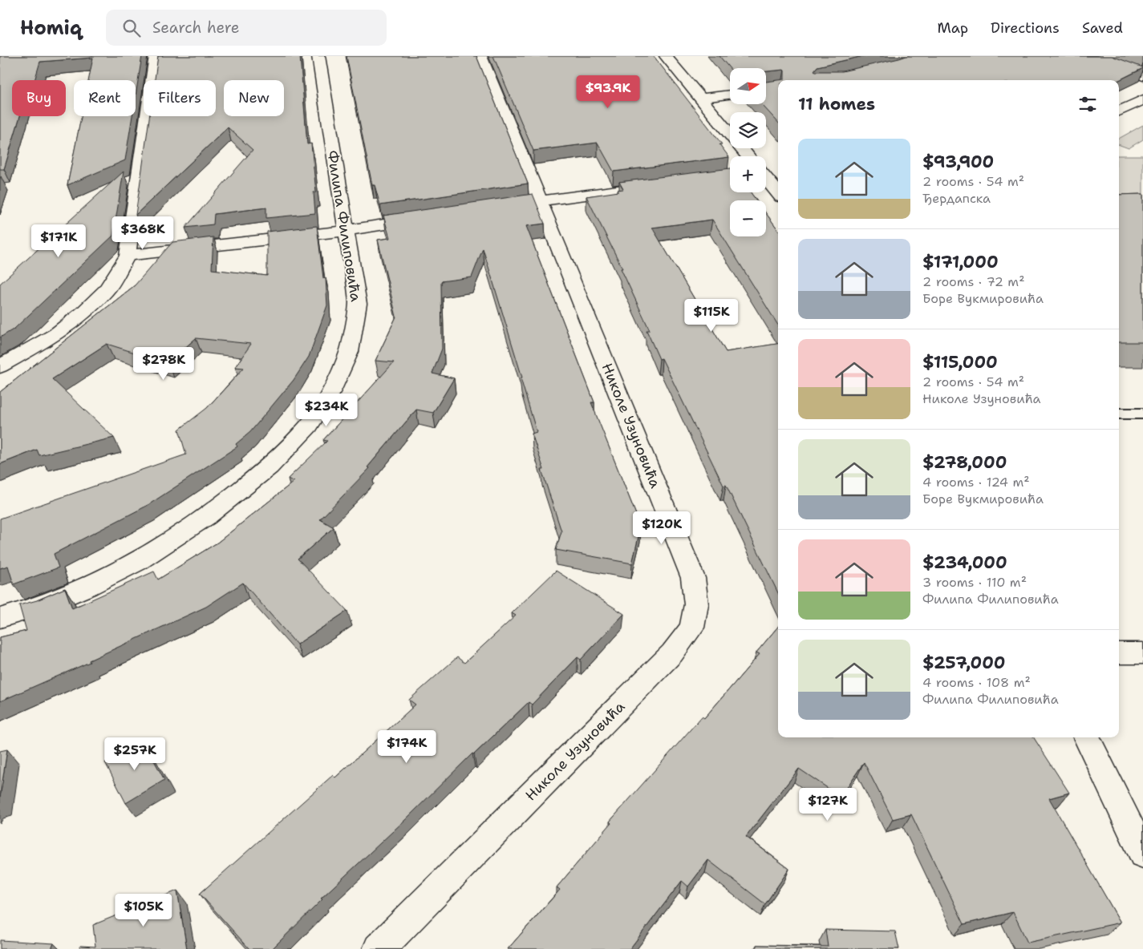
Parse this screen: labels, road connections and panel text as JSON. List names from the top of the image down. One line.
{"streets":{"street":["Филипа Филиповића","Николе Узуновића"]},"north":"right","page":{"header":"Homiq","search":"Search here","nav":["Map","Directions","Saved"],"map_buttons":["+","−"],"price":["$93.9K","$368K","$171K","$115K","$278K","$234K","$120K","$174K","$257K","$127K","$105K"],"chip":["Buy","Rent","Filters","New"],"heading":"11 homes","list":[{"name":"$93,900","note":"2 rooms · 54 m² · Ђердапска"},{"name":"$171,000","note":"2 rooms · 72 m² · Боре Вукмировића"},{"name":"$115,000","note":"2 rooms · 54 m² · Николе Узуновића"},{"name":"$278,000","note":"4 rooms · 124 m² · Боре Вукмировића"},{"name":"$234,000","note":"3 rooms · 110 m² · Филипа Филиповића"},{"name":"$257,000","note":"4 rooms · 108 m² · Филипа Филиповића"}]}}
